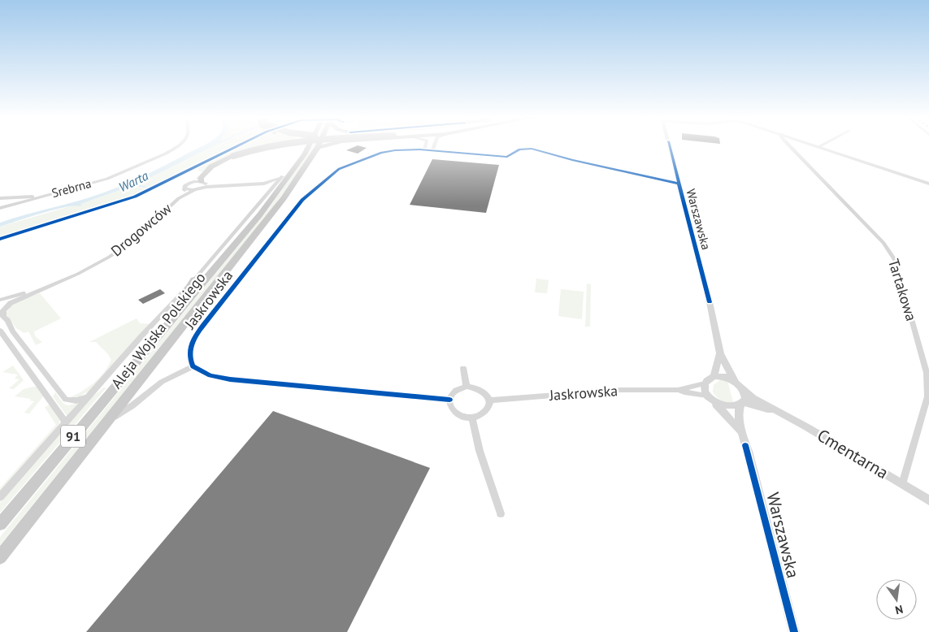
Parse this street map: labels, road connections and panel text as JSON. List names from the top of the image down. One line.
{"streets":{"main road":["Aleja Wojska Polskiego","91"],"street":["Srebrna","Warszawska","Drogowców","Tartakowa","Jaskrowska","Cmentarna"]},"crossings":[["Warszawska","Jaskrowska"],["Warszawska","Cmentarna"],["Tartakowa","Cmentarna"]],"water":["Warta"],"north":"bottom"}
